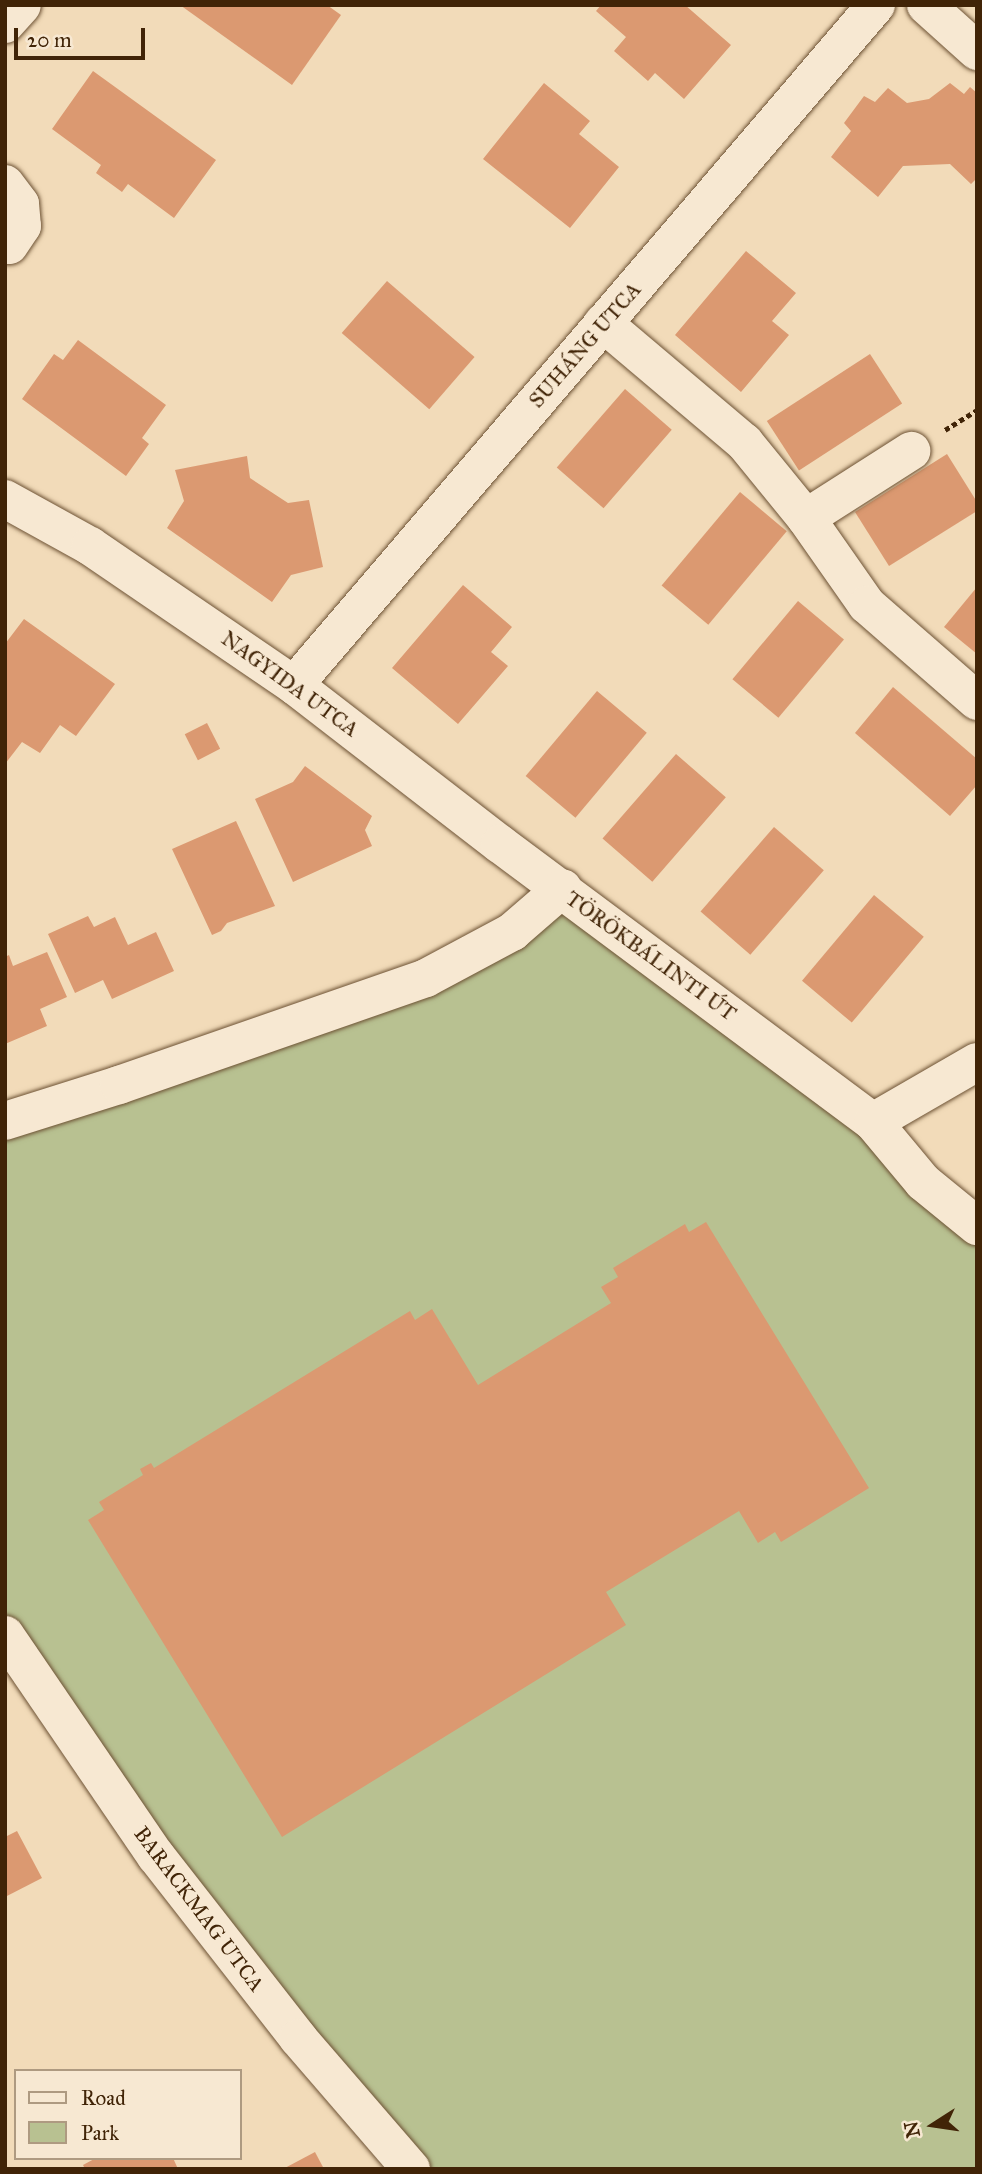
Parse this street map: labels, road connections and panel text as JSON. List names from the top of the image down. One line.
{"streets":{"street":["SUHÁNG UTCA","NAGYIDA UTCA","TÖRÖKBÁLINTI ÚT","BARACKMAG UTCA"]},"crossings":[["SUHÁNG UTCA","NAGYIDA UTCA"],["NAGYIDA UTCA","TÖRÖKBÁLINTI ÚT"]],"legend":["Road","Park"],"scale_bar":"20 m","north":"left"}
